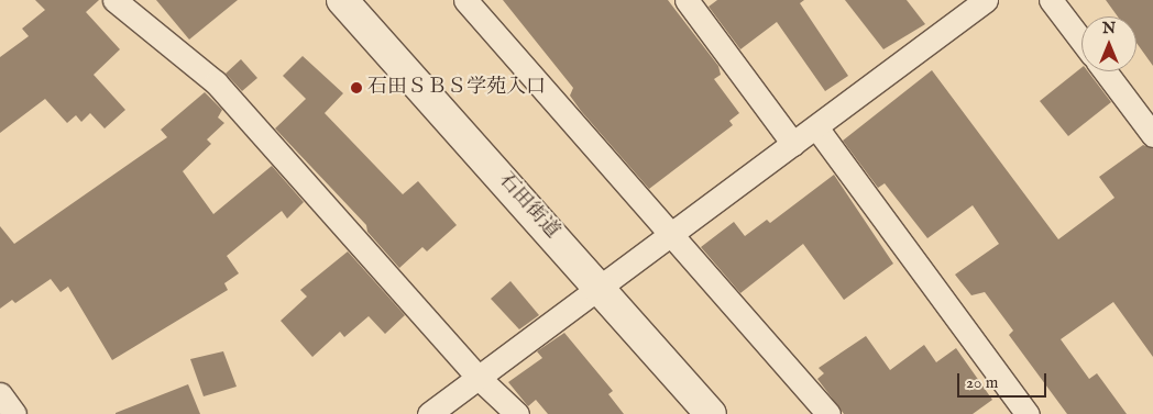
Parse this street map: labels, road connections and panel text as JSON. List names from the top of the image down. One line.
{"streets":{"street":["石田街道"]},"places":["石田ＳＢＳ学苑入口"],"scale_bar":"20 m","north":"top"}
